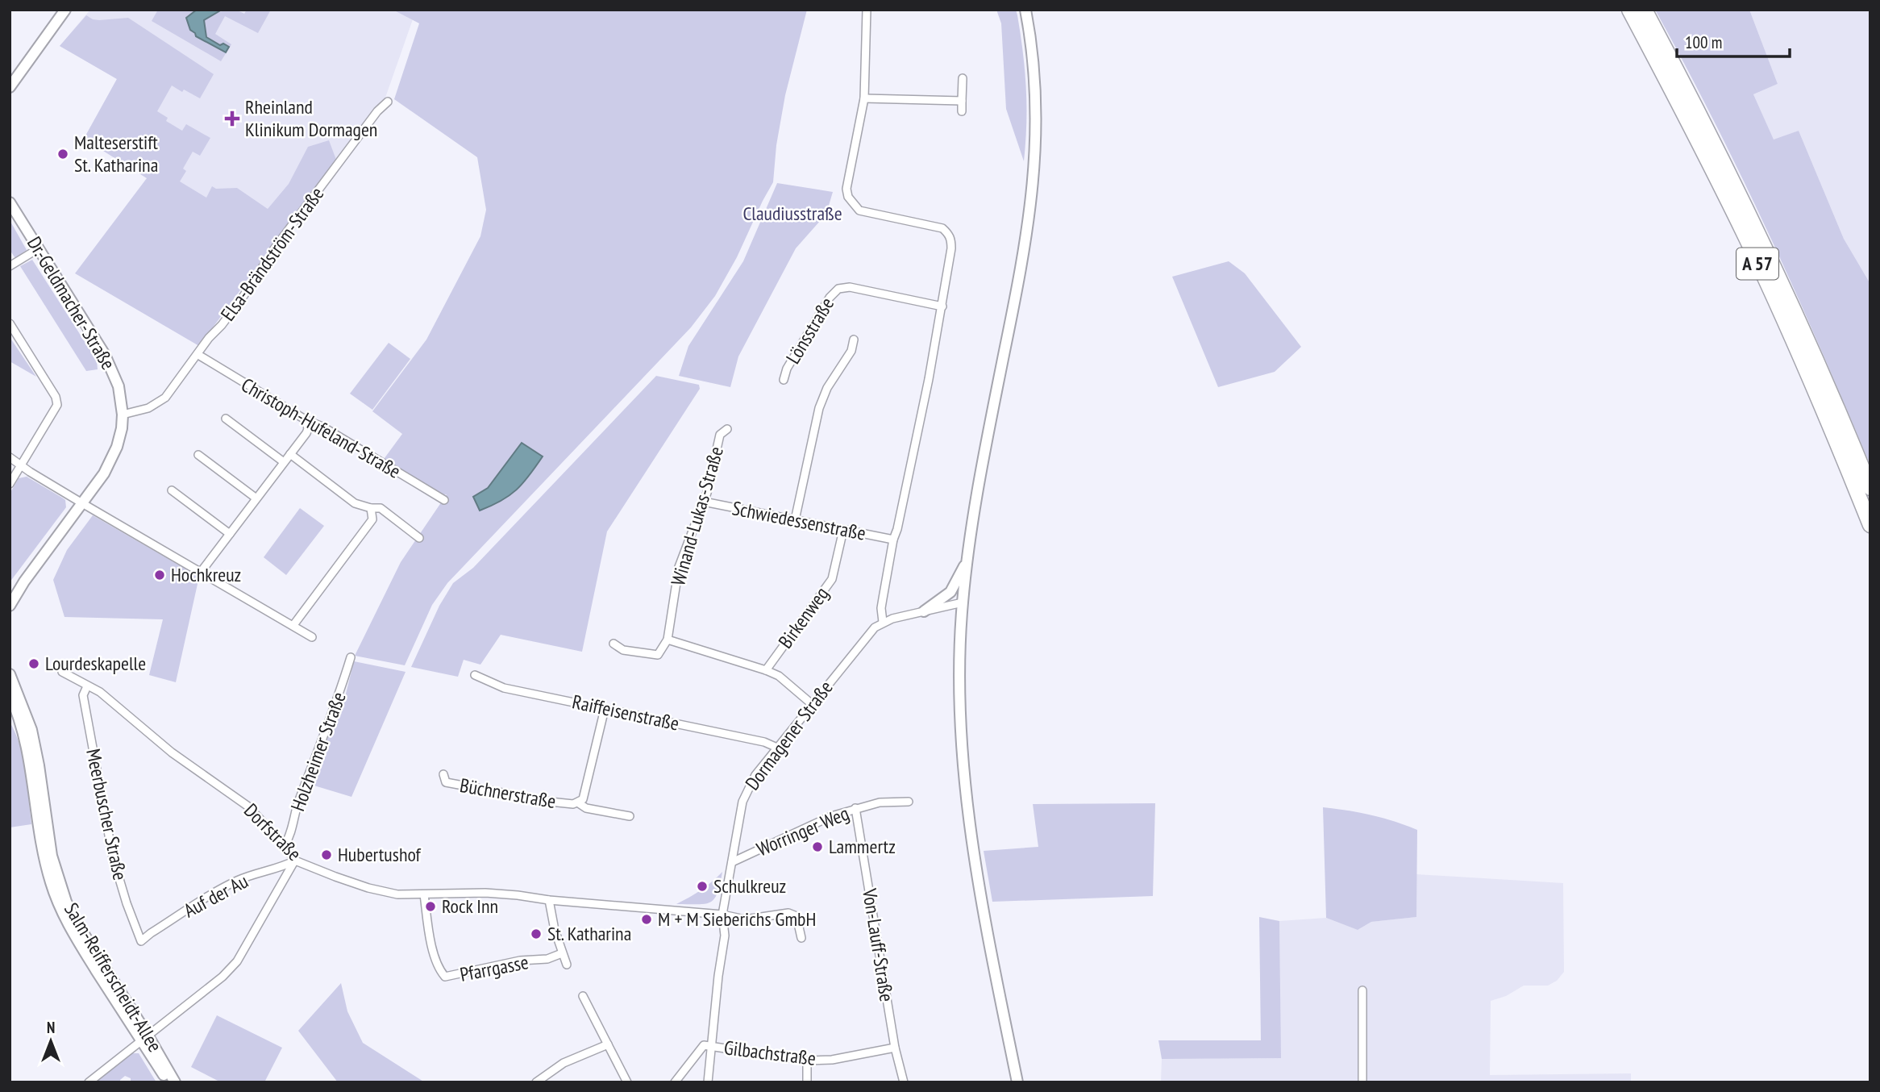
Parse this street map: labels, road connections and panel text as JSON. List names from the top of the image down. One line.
{"streets":{"highway":["A 57"],"street":["Elsa-Brändström-Straße","Dr.-Geldmacher-Straße","Lönsstraße","Christoph-Hufeland-Straße","Winand-Lukas-Straße","Schwiedessenstraße","Birkenweg","Raiffeisenstraße","Dormagener Straße","Holzheimer Straße","Büchnerstraße","Meerbuscher Straße","Worringer Weg","Dorfstraße","Auf der Au","Von-Lauff-Straße","Pfarrgasse","Salm-Reifferscheidt-Allee","Gilbachstraße"]},"crossings":[["Elsa-Brändström-Straße","Dr.-Geldmacher-Straße"],["Elsa-Brändström-Straße","Christoph-Hufeland-Straße"],["Winand-Lukas-Straße","Schwiedessenstraße"],["Schwiedessenstraße","Birkenweg"],["Raiffeisenstraße","Dormagener Straße"],["Raiffeisenstraße","Büchnerstraße"],["Dormagener Straße","Worringer Weg"],["Dormagener Straße","Dorfstraße"],["Dormagener Straße","Gilbachstraße"],["Holzheimer Straße","Dorfstraße"],["Meerbuscher Straße","Dorfstraße"],["Meerbuscher Straße","Auf der Au"],["Worringer Weg","Von-Lauff-Straße"],["Dorfstraße","Auf der Au"],["Dorfstraße","Pfarrgasse"],["Von-Lauff-Straße","Gilbachstraße"]],"parks":["Claudiusstraße"],"places":{"health":["Rheinland Klinikum Dormagen"],"other":["Malteserstift St. Katharina","Hochkreuz","Lourdeskapelle","Lammertz","Hubertushof","Schulkreuz","Rock Inn","M + M Sieberichs GmbH","St. Katharina"]},"scale_bar":"100 m","north":"top"}
